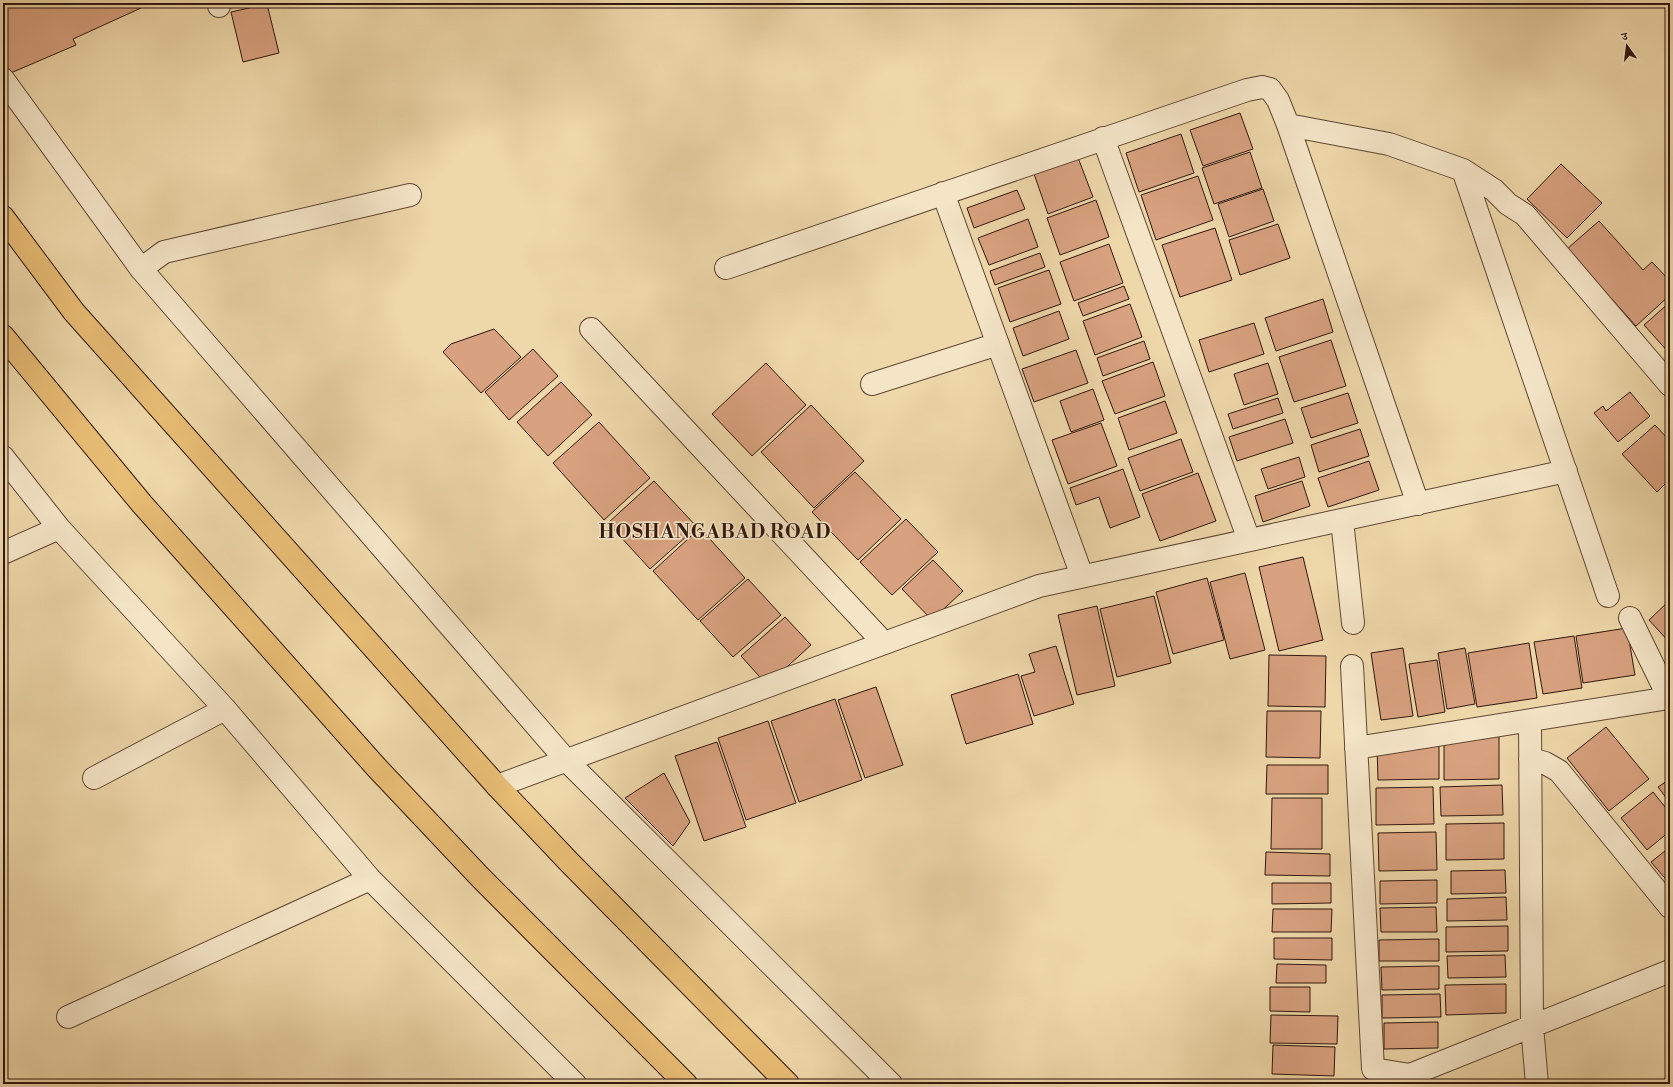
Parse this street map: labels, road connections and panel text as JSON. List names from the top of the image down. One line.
{"districts":["HOSHANGABAD ROAD"],"north":"top"}
